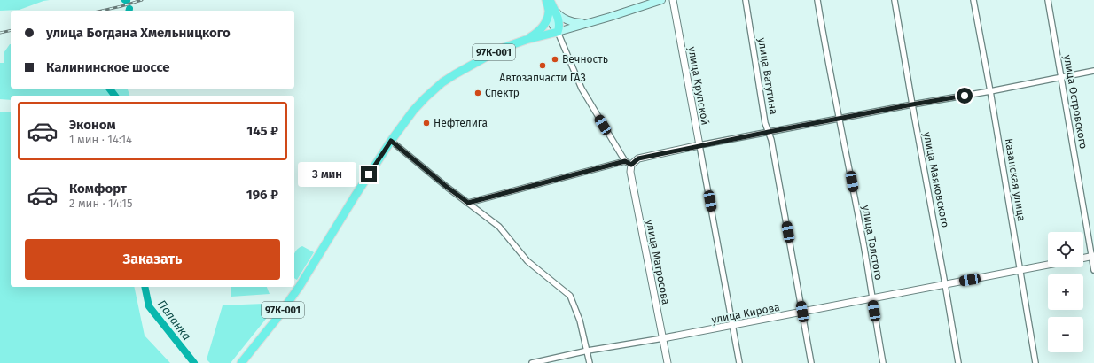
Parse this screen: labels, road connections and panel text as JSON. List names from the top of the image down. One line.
{"streets":{"main road":["97К-001"],"street":["улица Ватутина","улица Крупской","улица Островского","улица Маяковского","Казанская улица","улица Толстого","улица Матросова","улица Кирова"]},"crossings":[["улица Ватутина","улица Кирова"],["улица Крупской","улица Кирова"],["улица Маяковского","улица Кирова"],["Казанская улица","улица Кирова"],["улица Толстого","улица Кирова"],["улица Матросова","улица Кирова"]],"water":["Паланка"],"places":["Вечность","Автозапчасти ГАЗ","Спектр","Нефтелига"],"page":{"banner":["улица Богдана Хмельницкого","Калининское шоссе"],"list":[{"name":"Эконом","note":"1 мин · 14:14","value":"145 ₽"},{"name":"Комфорт","note":"2 мин · 14:15","value":"196 ₽"}],"bubble":"3 мин","map_buttons":["+","−"],"buttons":"Заказать"}}
